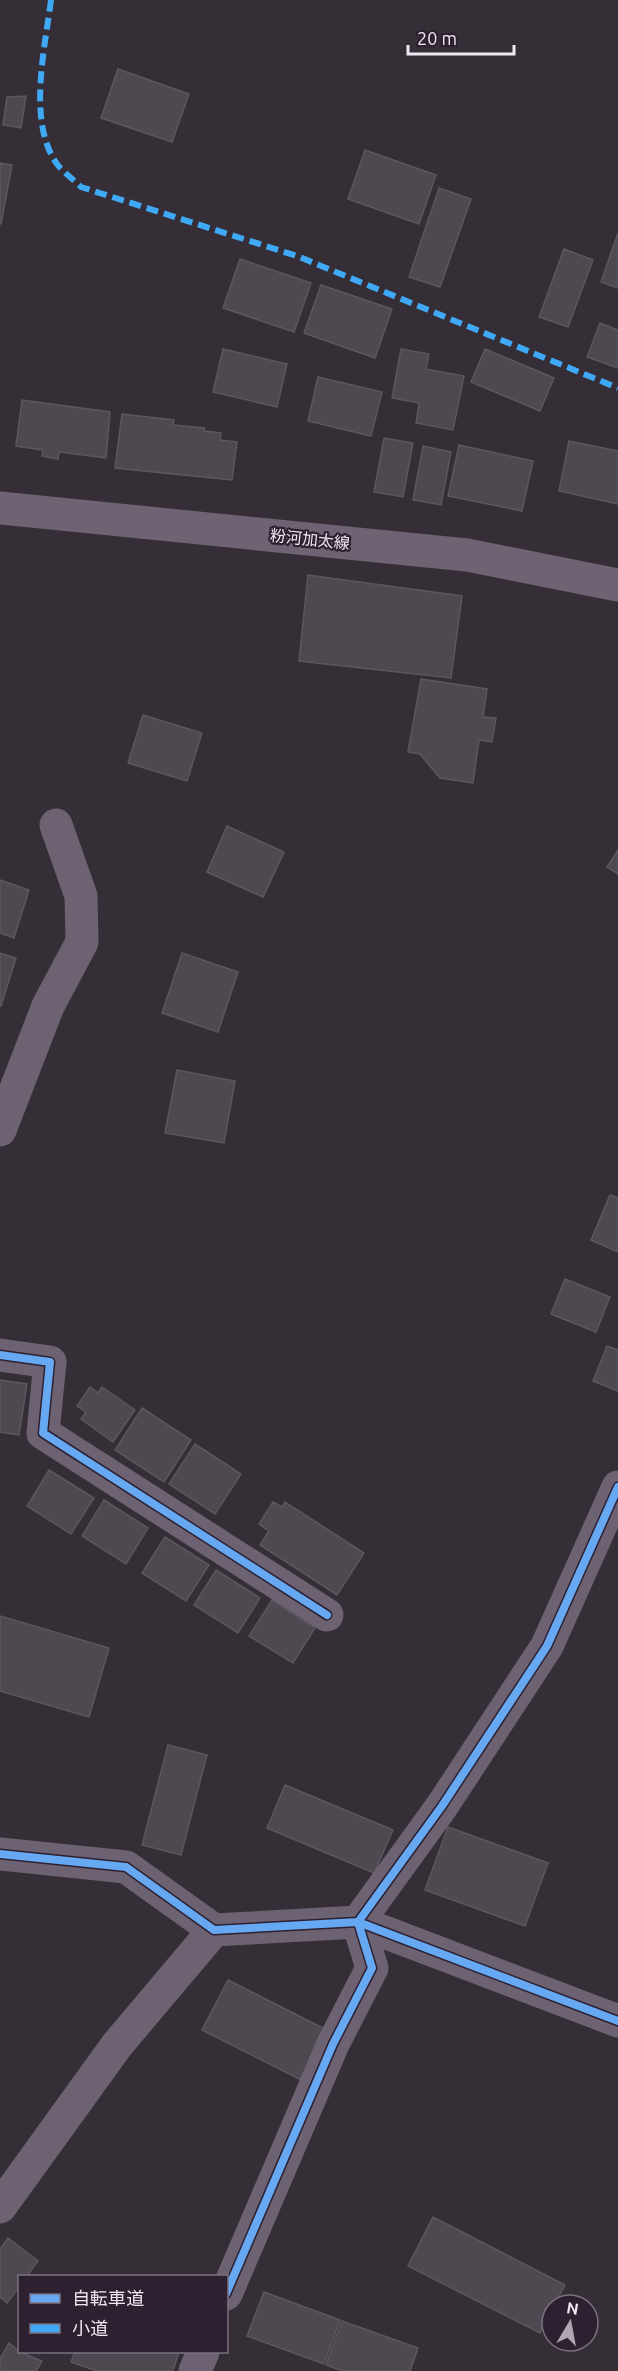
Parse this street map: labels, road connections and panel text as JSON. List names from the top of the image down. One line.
{"streets":{"main road":["粉河加太線"]},"legend":["自転車道","小道"],"scale_bar":"20 m","north":"top"}
